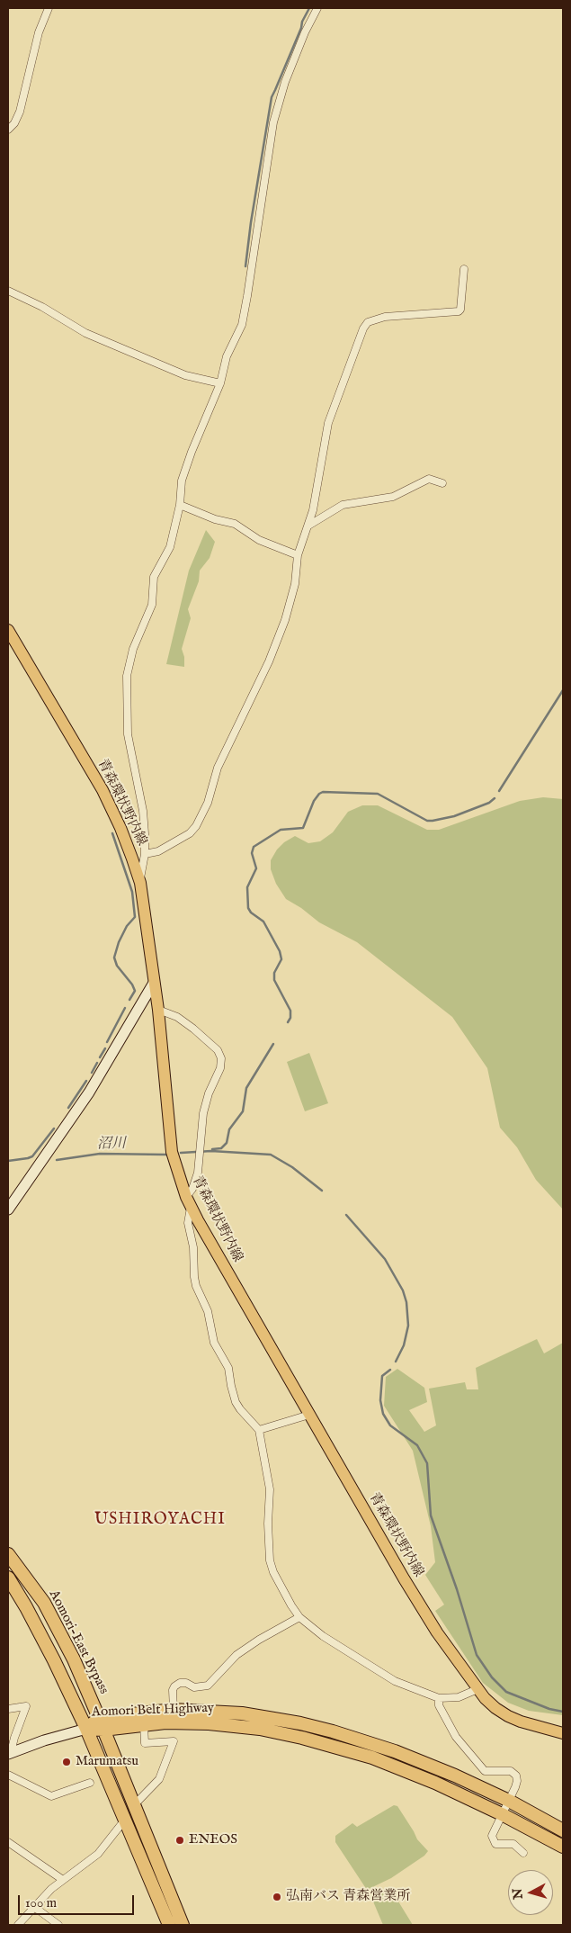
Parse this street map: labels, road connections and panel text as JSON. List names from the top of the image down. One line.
{"streets":{"highway":["Aomori-East Bypass","Aomori Belt Highway"],"main road":["青森環状野内線"]},"crossings":[["Aomori-East Bypass","Aomori Belt Highway"]],"districts":["USHIROYACHI"],"water":["沼川"],"places":["Marumatsu","ENEOS","弘南バス 青森営業所"],"scale_bar":"100 m","north":"left"}
